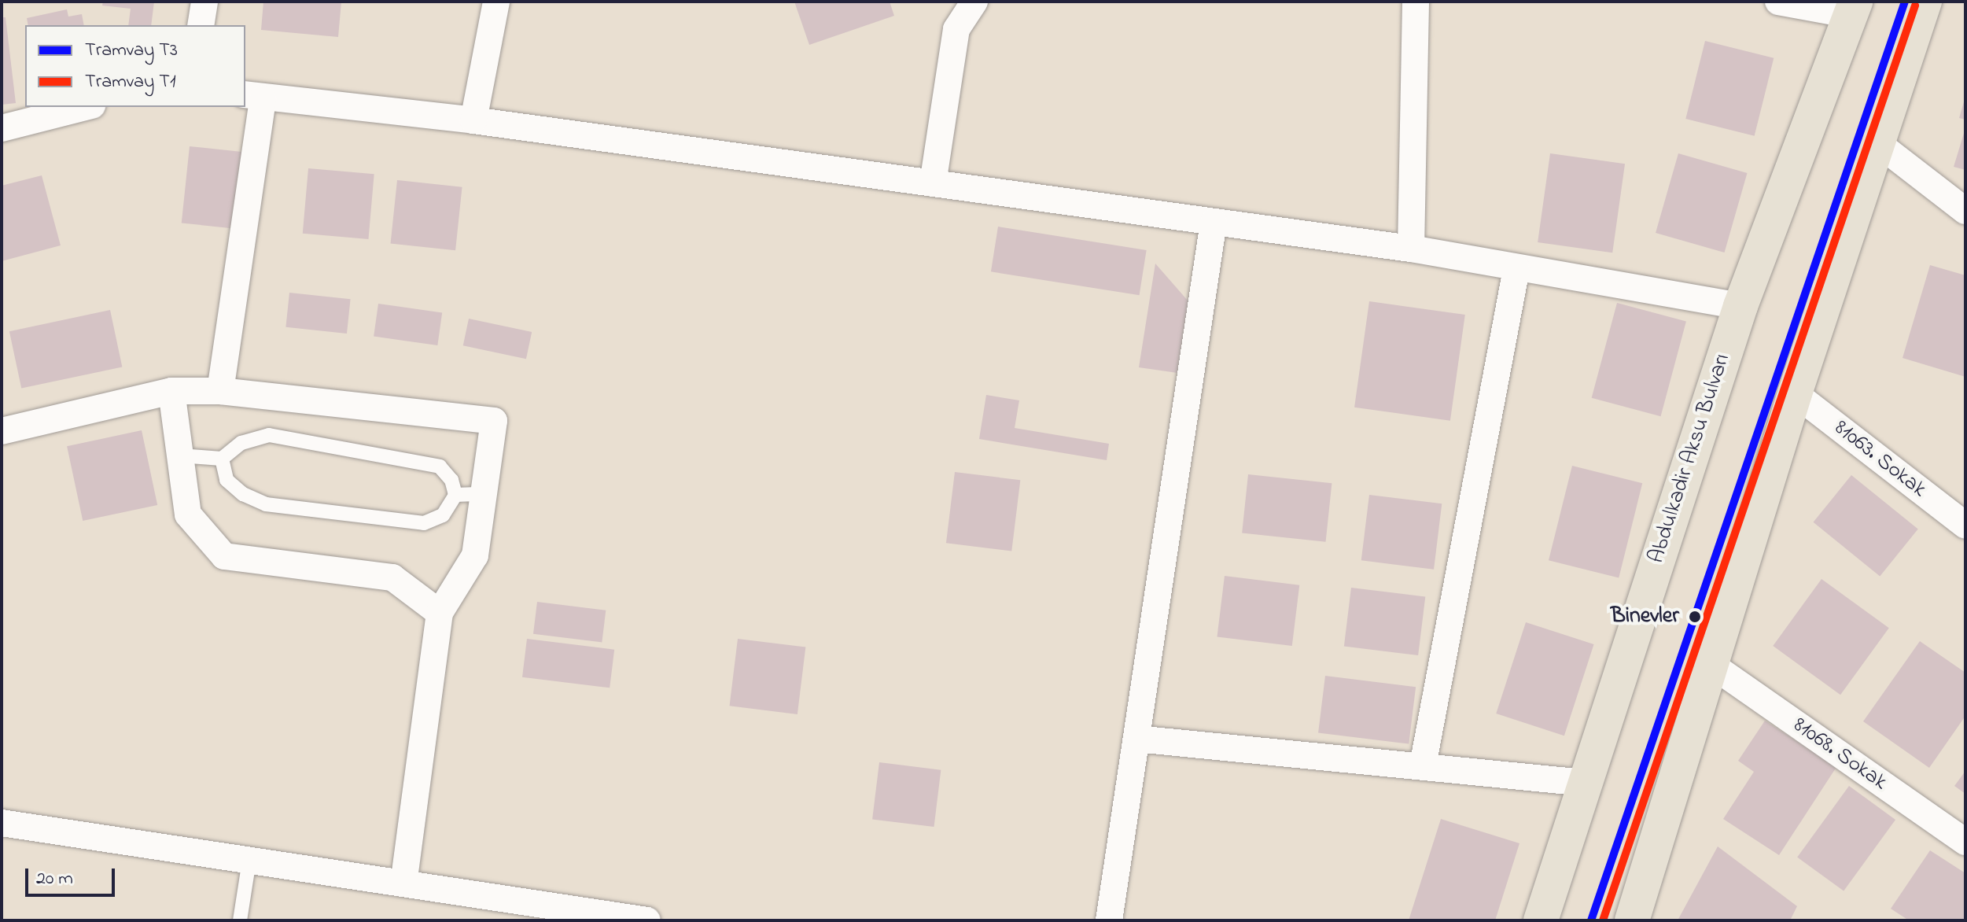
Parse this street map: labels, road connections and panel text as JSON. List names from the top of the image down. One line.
{"streets":{"main road":["Abdulkadir Aksu Bulvarı"],"street":["81063. Sokak","81068. Sokak"]},"places":["Binevler"],"lines":["tram line T3","tram line T1"],"legend":["Tramvay T3","Tramvay T1"],"scale_bar":"20 m"}
